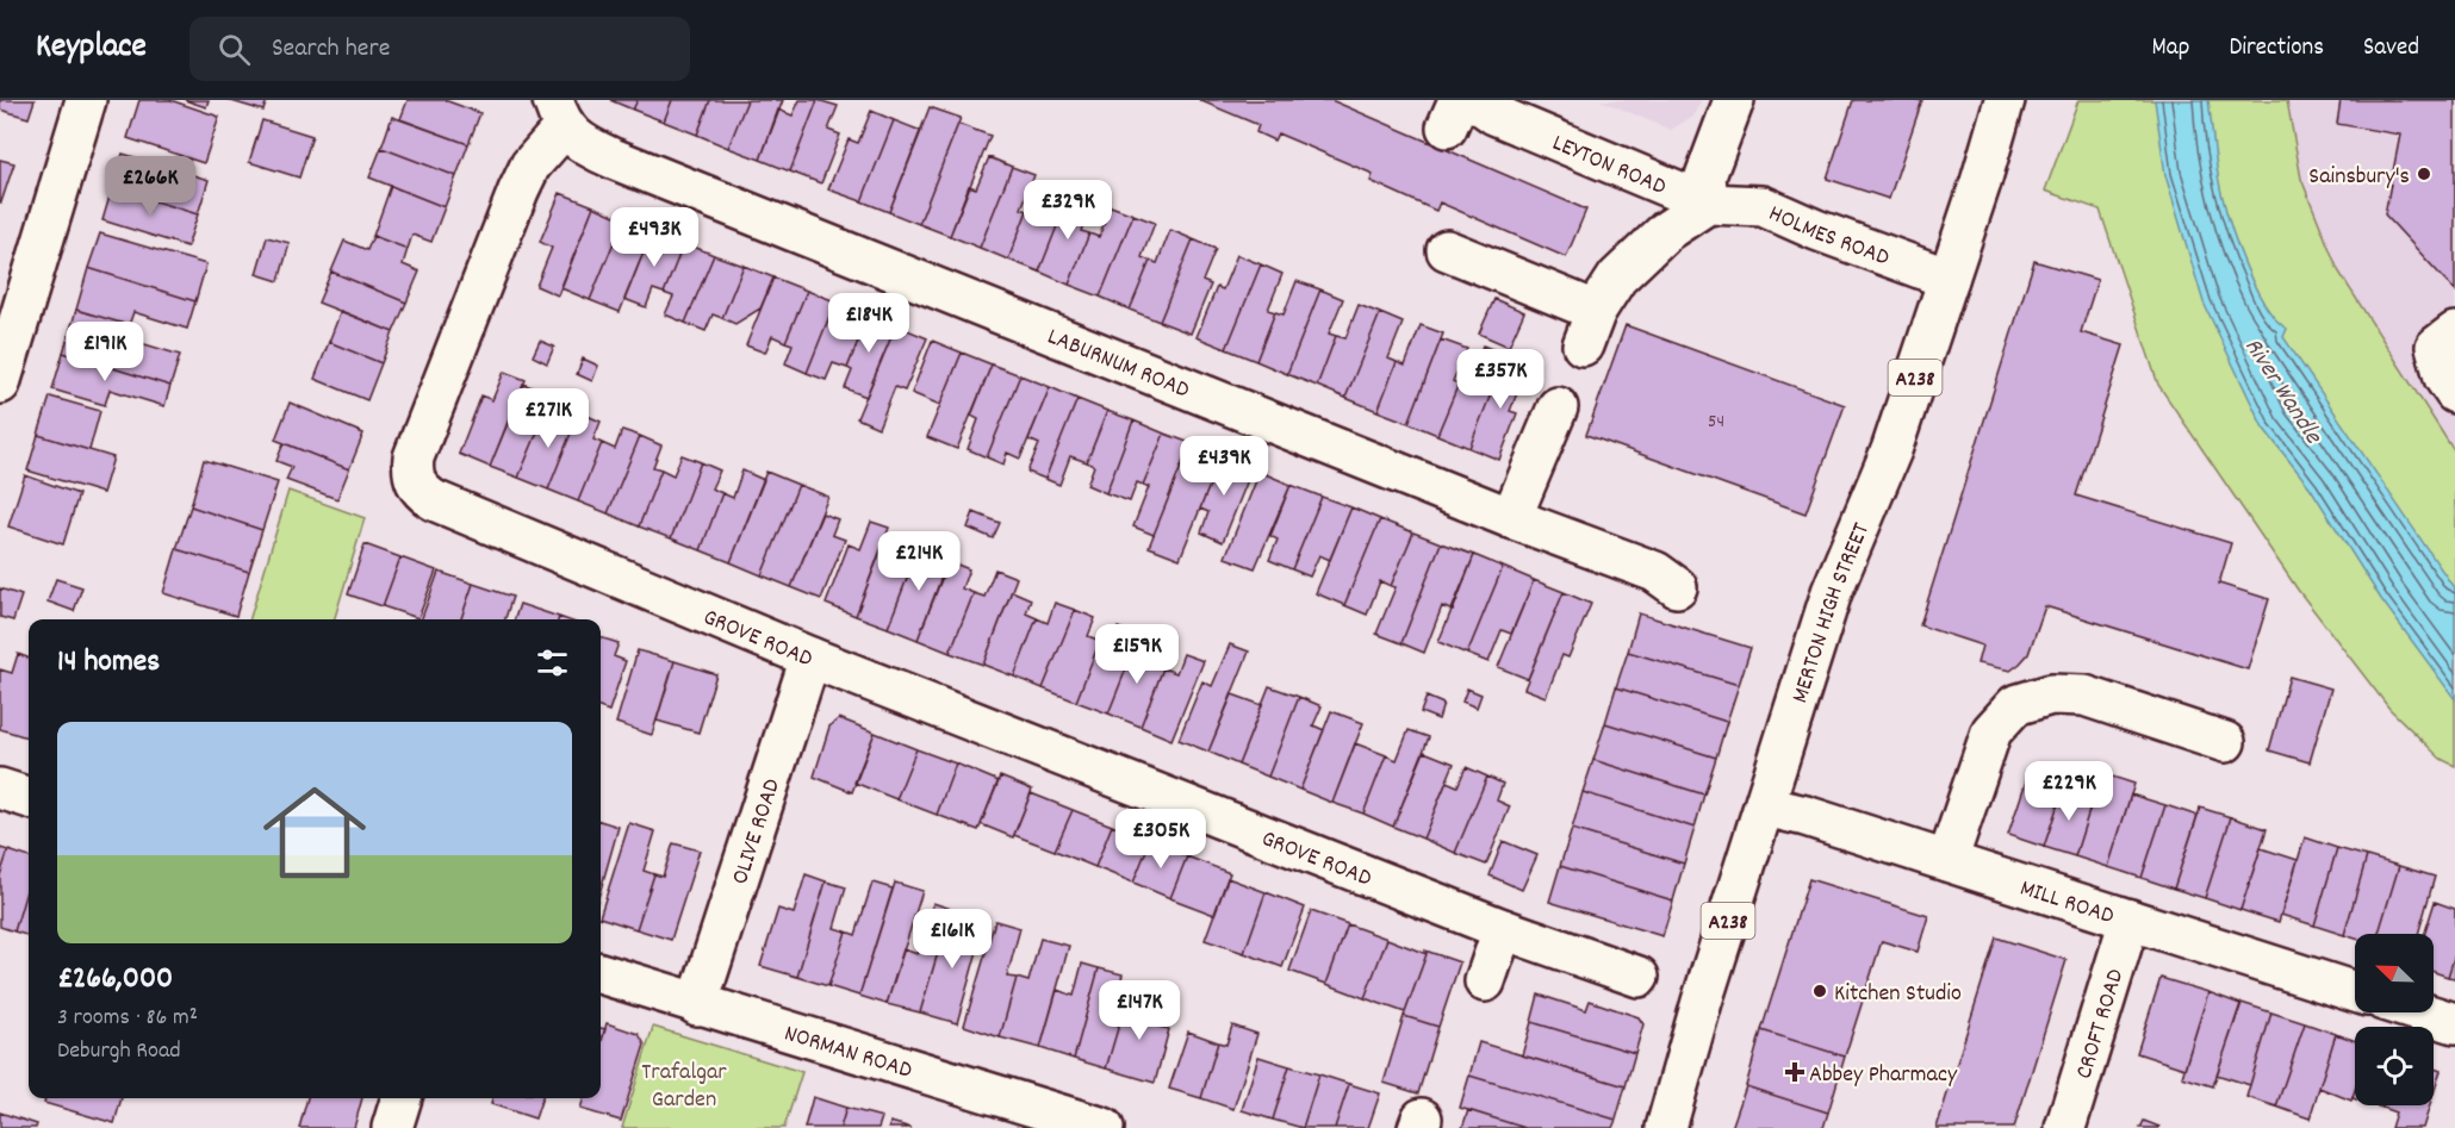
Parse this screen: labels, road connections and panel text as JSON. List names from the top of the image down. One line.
{"streets":{"street":["LEYTON ROAD","HOLMES ROAD","LABURNUM ROAD","A238","MERTON HIGH STREET","GROVE ROAD","OLIVE ROAD","MILL ROAD","CROFT ROAD","NORMAN ROAD"]},"crossings":[["LEYTON ROAD","HOLMES ROAD"],["HOLMES ROAD","MERTON HIGH STREET"],["LABURNUM ROAD","GROVE ROAD"],["MERTON HIGH STREET","MILL ROAD"],["GROVE ROAD","OLIVE ROAD"],["OLIVE ROAD","NORMAN ROAD"],["MILL ROAD","CROFT ROAD"]],"water":["River Wandle"],"parks":["Trafalgar Garden"],"places":{"other":["Sainsbury's","Kitchen Studio"],"health":["Abbey Pharmacy"]},"house_numbers":["54"],"north":"top left","page":{"header":"Keyplace","search":"Search here","nav":["Map","Directions","Saved"],"price":["£266K","£329K","£493K","£184K","£191K","£357K","£271K","£439K","£214K","£159K","£229K","£305K","£161K","£147K"],"heading":"14 homes","list":[{"name":"£266,000","note":"3 rooms · 86 m² · Deburgh Road"}]}}
